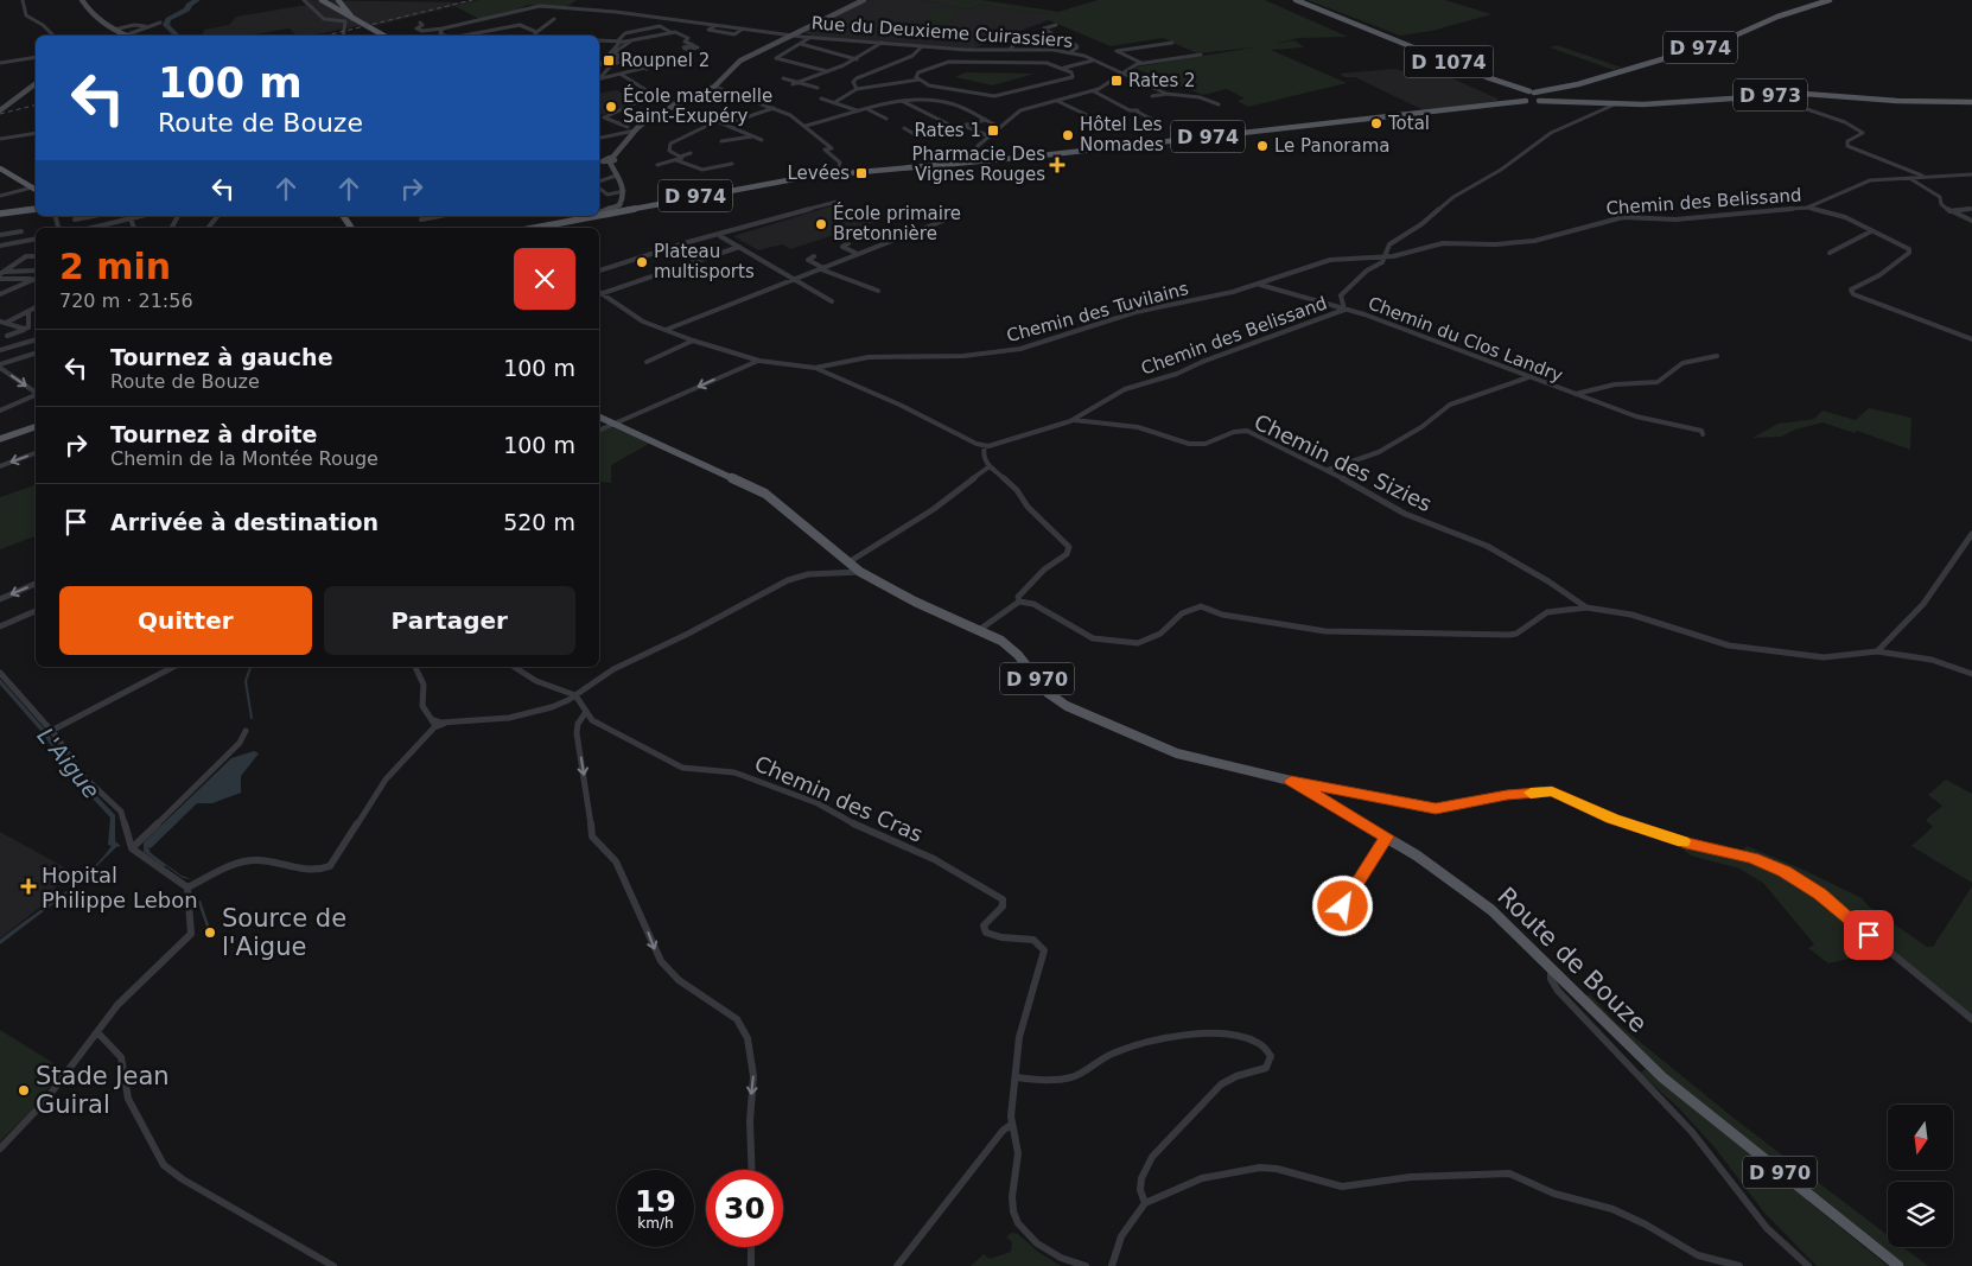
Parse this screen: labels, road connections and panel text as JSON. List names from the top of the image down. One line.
{"streets":{"main road":["D 974","D 1074","D 973","D 970","Route de Bouze"],"street":["Rue du Deuxieme Cuirassiers","Chemin des Belissand","Chemin des Tuvilains","Chemin du Clos Landry","Chemin des Sizies","Chemin des Cras"]},"crossings":[["D 974","D 1074"],["D 974","D 973"],["Chemin des Belissand","Chemin des Tuvilains"],["Chemin des Belissand","Chemin du Clos Landry"],["Chemin des Belissand","Chemin des Sizies"],["Chemin des Tuvilains","Chemin du Clos Landry"],["D 970","Route de Bouze"]],"water":["L'Aigue"],"places":{"transit":["Roupnel 2","Rates 2","Rates 1","Levées"],"other":["École maternelle Saint-Exupéry","Total","Hôtel Les Nomades","Le Panorama","École primaire Bretonnière","Plateau multisports","Source de l'Aigue","Stade Jean Guiral"],"health":["Pharmacie Des Vignes Rouges","Hopital Philippe Lebon"]},"north":"bottom","page":{"turn":["100 m","Route de Bouze"],"heading":["2 min","720 m · 21:56"],"list":[{"name":"Tournez à gauche","note":"Route de Bouze","value":"100 m"},{"name":"Tournez à droite","note":"Chemin de la Montée Rouge","value":"100 m"},{"name":"Arrivée à destination","value":"520 m"}],"buttons":["Quitter","Partager"],"speed":"19 km/h","limit":"30"}}
